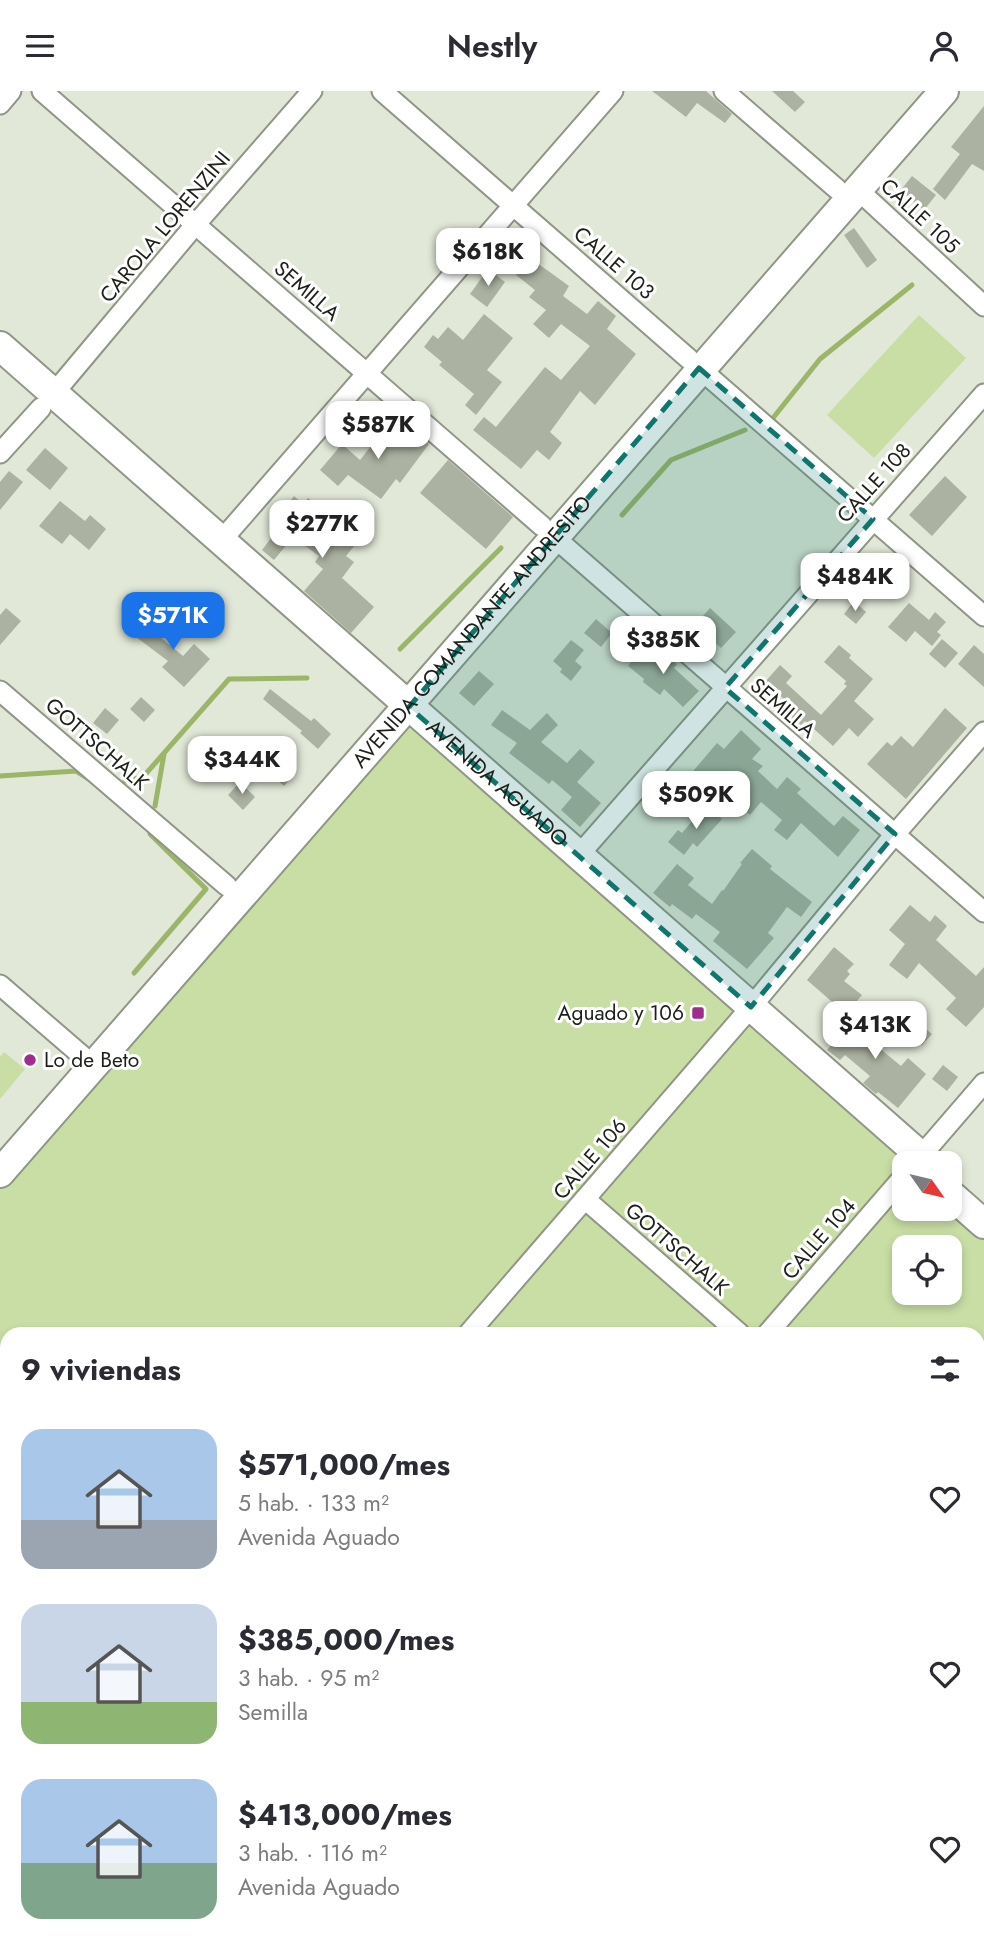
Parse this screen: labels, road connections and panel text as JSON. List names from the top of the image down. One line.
{"streets":{"main road":["AVENIDA COMANDANTE ANDRESITO","AVENIDA AGUADO"],"street":["CALLE 105","CAROLA LORENZINI","CALLE 103","SEMILLA","CALLE 108","GOTTSCHALK","CALLE 106","CALLE 104"]},"crossings":[["CALLE 105","AVENIDA COMANDANTE ANDRESITO"],["CAROLA LORENZINI","SEMILLA"],["CAROLA LORENZINI","AVENIDA AGUADO"],["CALLE 103","CALLE 108"],["CALLE 103","AVENIDA COMANDANTE ANDRESITO"],["SEMILLA","CALLE 108"],["SEMILLA","AVENIDA COMANDANTE ANDRESITO"],["SEMILLA","CALLE 106"],["CALLE 108","AVENIDA AGUADO"],["AVENIDA COMANDANTE ANDRESITO","GOTTSCHALK"],["AVENIDA COMANDANTE ANDRESITO","AVENIDA AGUADO"],["GOTTSCHALK","CALLE 106"],["AVENIDA AGUADO","CALLE 106"]],"places":{"transit":["Aguado y 106"],"other":["Lo de Beto"]},"north":"bottom right","page":{"header":"Nestly","price":["$618K","$587K","$277K","$484K","$571K","$385K","$344K","$509K","$413K"],"heading":"9 viviendas","list":[{"name":"$571,000/mes","note":"5 hab. · 133 m² · Avenida Aguado"},{"name":"$385,000/mes","note":"3 hab. · 95 m² · Semilla"},{"name":"$413,000/mes","note":"3 hab. · 116 m² · Avenida Aguado"}]}}
